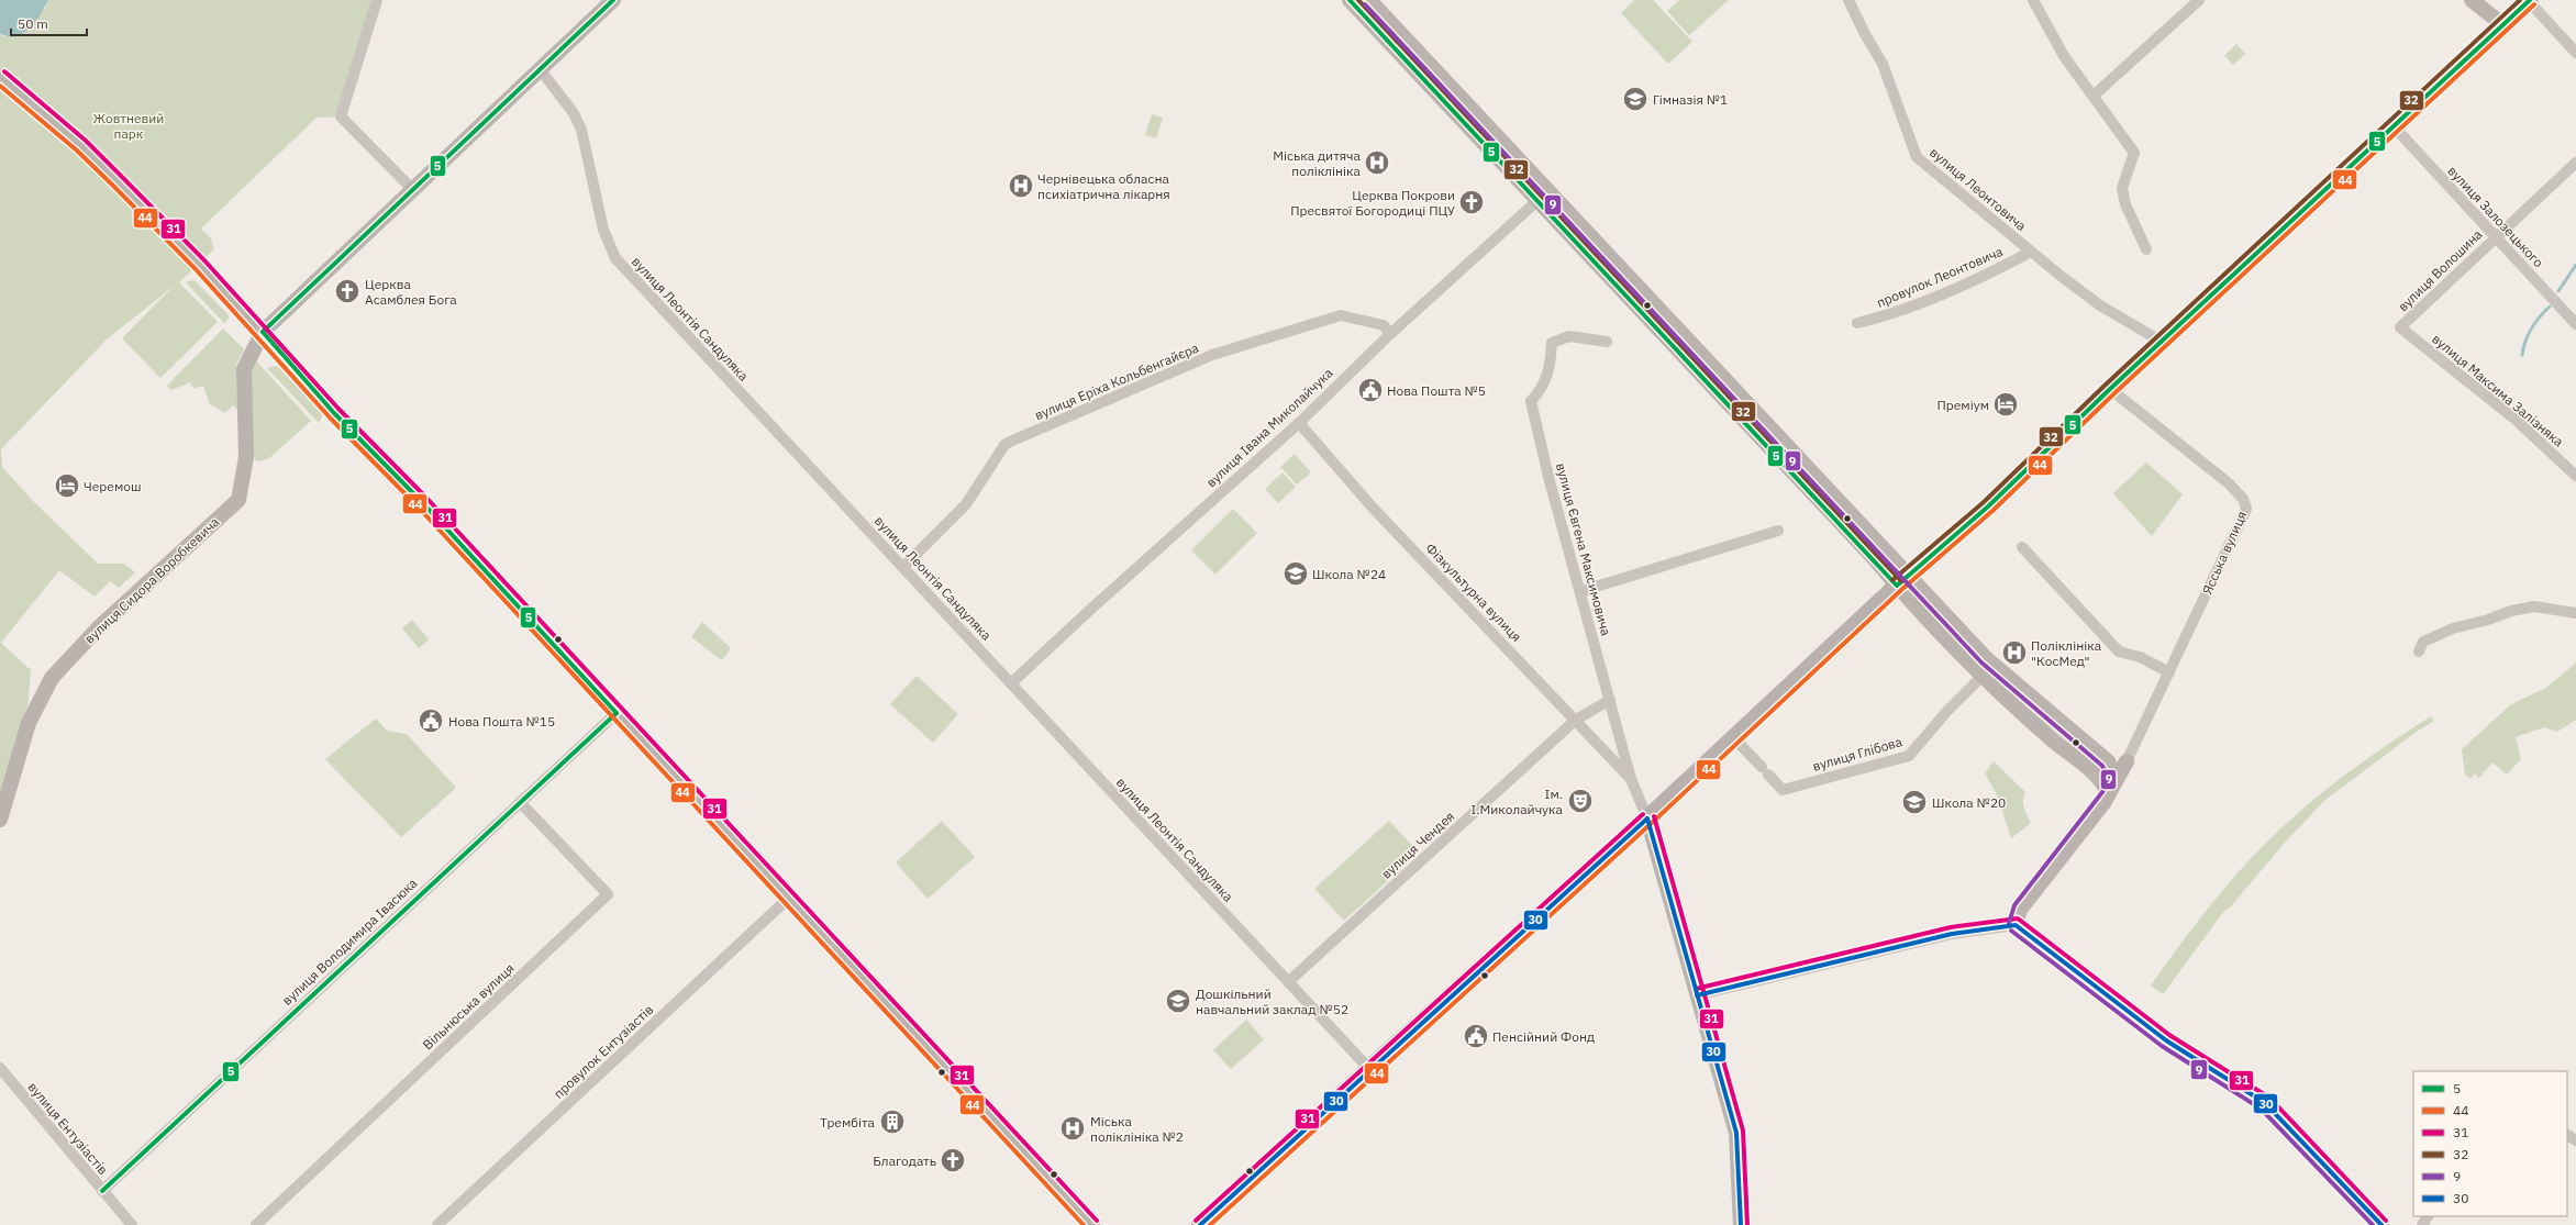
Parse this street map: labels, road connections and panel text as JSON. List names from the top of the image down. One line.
{"streets":{"main road":["вулиця Сидора Воробкевича"],"street":["вулиця Леонтовича","вулиця Залозецького","вулиця Волошина","провулок Леонтовича","вулиця Леонтія Сандуляка","вулиця Еріха Кольбенгайєра","вулиця Максима Залізняка","вулиця Івана Миколайчука","вулиця Євгена Максимовича","Ясська вулиця","Фізкультурна вулиця","вулиця Глібова","вулиця Чендея","вулиця Володимира Івасюка","Вільнюська вулиця","провулок Ентузіастів","вулиця Ентузіастів"]},"crossings":[["вулиця Леонтовича","провулок Леонтовича"],["вулиця Залозецького","вулиця Волошина"],["вулиця Волошина","вулиця Максима Залізняка"],["вулиця Леонтія Сандуляка","вулиця Еріха Кольбенгайєра"],["вулиця Леонтія Сандуляка","вулиця Івана Миколайчука"],["вулиця Леонтія Сандуляка","вулиця Сидора Воробкевича"],["вулиця Леонтія Сандуляка","вулиця Чендея"],["вулиця Еріха Кольбенгайєра","вулиця Івана Миколайчука"],["вулиця Івана Миколайчука","Фізкультурна вулиця"],["вулиця Євгена Максимовича","Фізкультурна вулиця"],["вулиця Євгена Максимовича","вулиця Чендея"],["Фізкультурна вулиця","вулиця Чендея"],["вулиця Володимира Івасюка","Вільнюська вулиця"],["вулиця Володимира Івасюка","вулиця Ентузіастів"]],"parks":["Жовтневий парк"],"places":{"school or university":["Гімназія №1","Школа №24","Школа №20","Дошкільний навчальний заклад №52"],"hospital":["Міська дитяча поліклініка","Чернівецька обласна психіатрична лікарня","Поліклініка \"КосМед\"","Міська поліклініка №2"],"church":["Церква Покрови Пресвятої Богородиці ПЦУ","Церква Асамблея Бога","Благодать"],"public building":["Нова Пошта №5","Нова Пошта №15","Пенсійний Фонд"],"hotel":["Преміум","Черемош"],"theatre":["Ім. І.Миколайчука"],"building":["Трембіта"]},"lines":["transit line 5","transit line 32","transit line 44","transit line 9","transit line 31","transit line 30"],"legend":["5","44","31","32","9","30"],"scale_bar":"50 m"}
